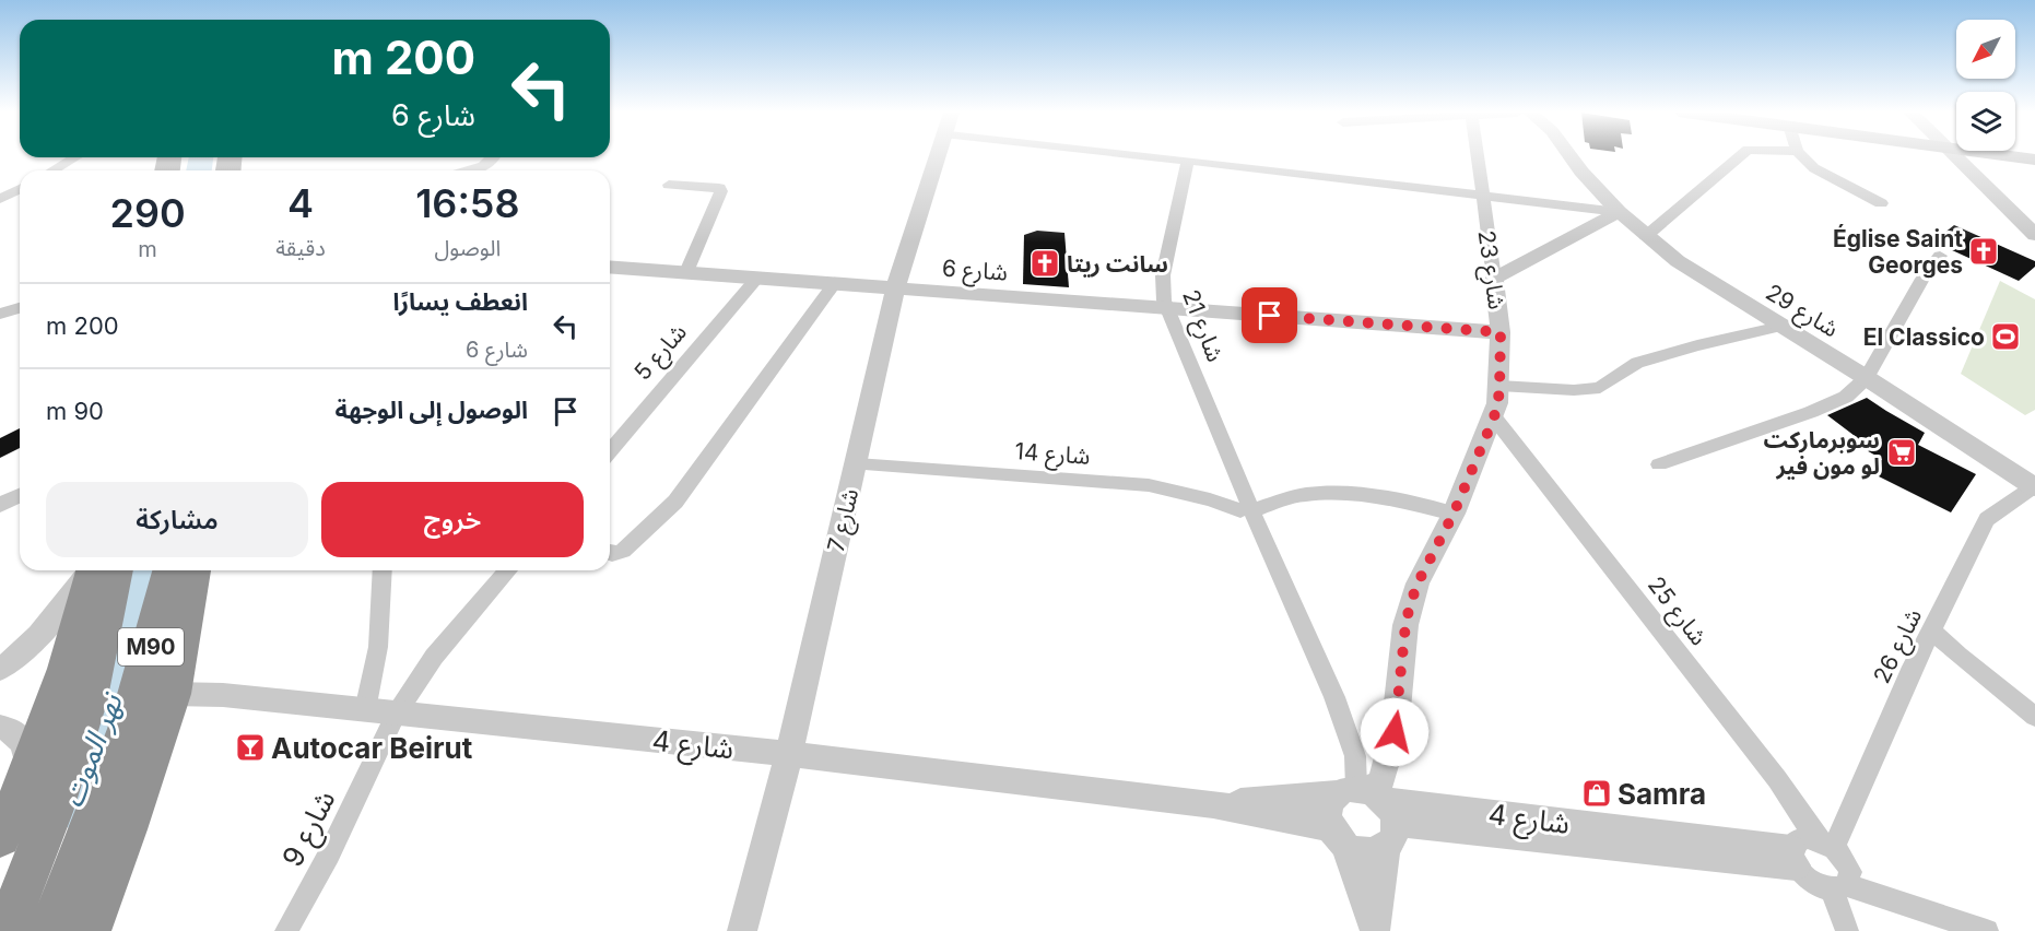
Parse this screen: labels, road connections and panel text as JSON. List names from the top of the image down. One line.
{"streets":{"highway":["M90"],"street":["شارع 6","شارع 23","شارع 29","شارع 21","شارع 5","شارع 14","شارع 7","شارع 25","شارع 26","شارع 4","شارع 9"]},"crossings":[["شارع 6","شارع 23"],["شارع 6","شارع 21"],["شارع 6","شارع 5"],["شارع 6","شارع 7"],["شارع 23","شارع 21"],["شارع 23","شارع 25"],["شارع 23","شارع 4"],["شارع 29","شارع 26"],["شارع 21","شارع 14"],["شارع 21","شارع 4"],["شارع 14","شارع 7"],["شارع 7","شارع 4"],["شارع 25","شارع 26"],["شارع 25","شارع 4"],["شارع 26","شارع 4"],["شارع 4","شارع 9"]],"water":["نهر الموت"],"places":{"church":["Église Saint Georges","سانت ريتا"],"sports":["El Classico"],"supermarket":["سوبرماركت لو مون فير"],"bar":["Autocar Beirut"],"shop":["Samra"]},"north":"bottom left","page":{"turn":["200 m","شارع 6"],"eta":["16:58","الوصول","4","دقيقة","290","m"],"list":[{"name":"انعطف يسارًا","note":"شارع 6","value":"200 m"},{"name":"الوصول إلى الوجهة","value":"90 m"}],"buttons":["خروج","مشاركة"]}}
